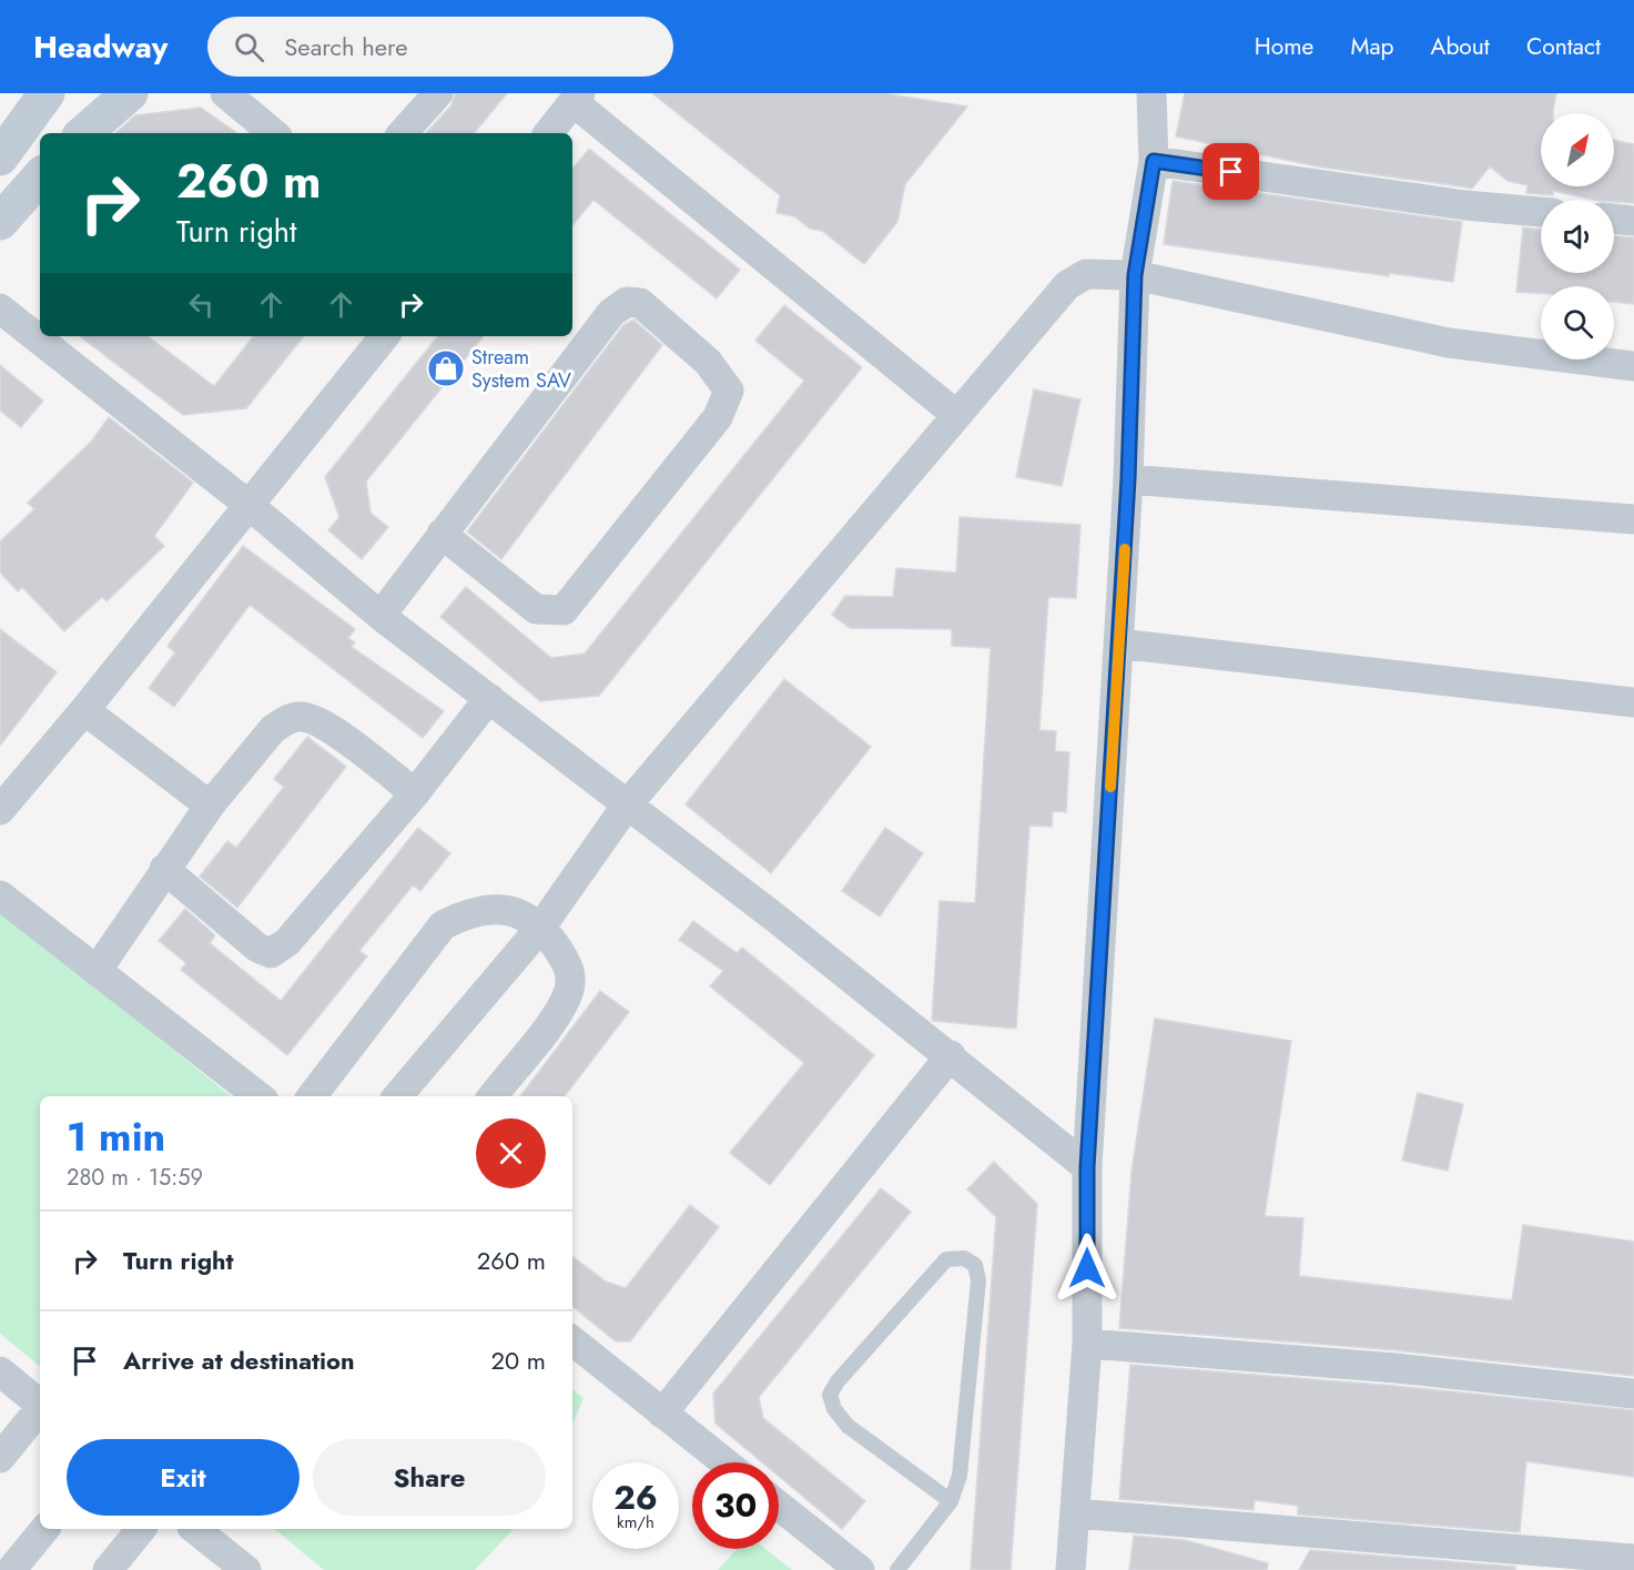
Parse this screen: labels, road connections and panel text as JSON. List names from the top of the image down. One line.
{"places":{"shop":["Stream System SAV"]},"north":"top right","page":{"header":"Headway","search":"Search here","nav":["Home","Map","About","Contact"],"turn":["260 m","Turn right"],"heading":["1 min","280 m · 15:59"],"list":[{"name":"Turn right","value":"260 m"},{"name":"Arrive at destination","value":"20 m"}],"buttons":["Exit","Share"],"speed":"26 km/h","limit":"30"}}
